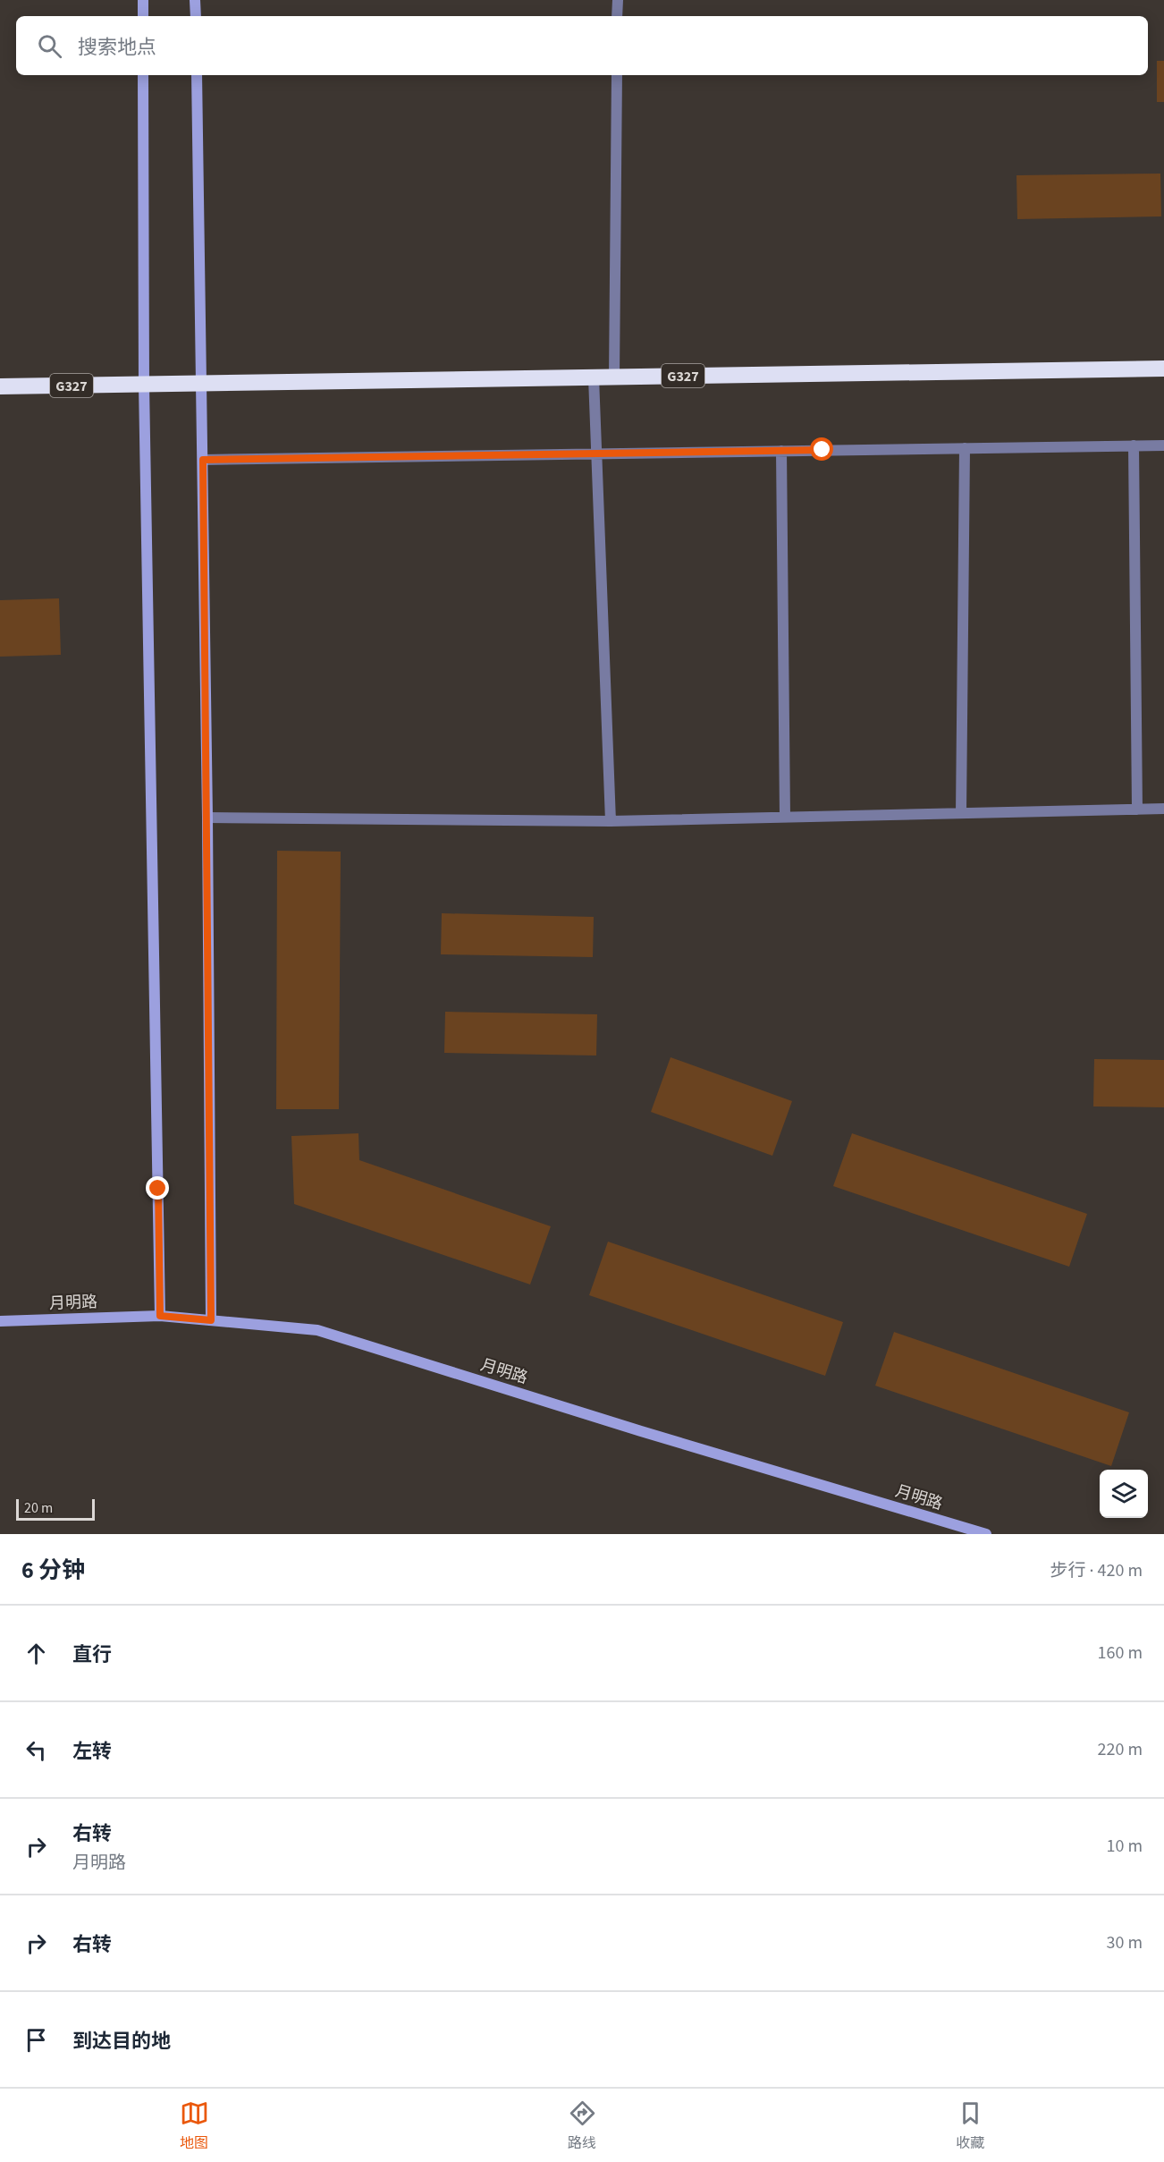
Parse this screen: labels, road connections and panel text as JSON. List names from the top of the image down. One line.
{"streets":{"highway":["G327"],"street":["月明路"]},"scale_bar":"20 m","page":{"search":"搜索地点","scale":"20 m","heading":["6 分钟","步行 · 420 m"],"list":[["直行","160 m"],["左转","220 m"],["右转","月明路","10 m"],["右转","30 m"],"到达目的地"],"nav":["地图","路线","收藏"]}}
